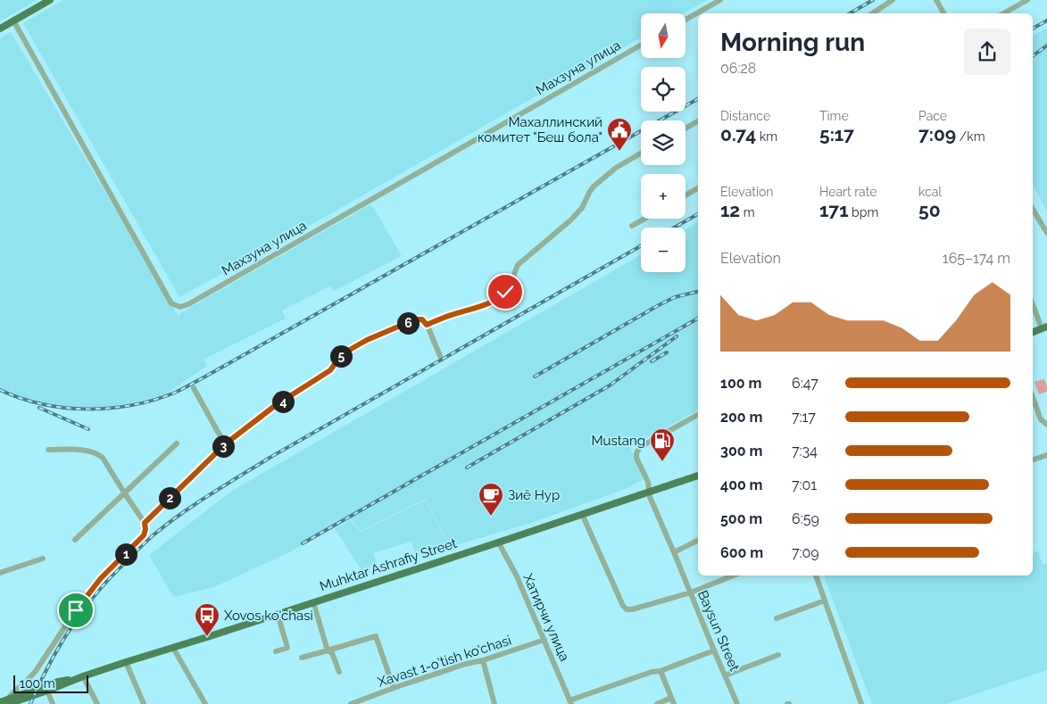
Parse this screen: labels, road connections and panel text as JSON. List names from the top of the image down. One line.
{"streets":{"main road":["Muhktar Ashrafiy Street"],"street":["Махзуна улица","Хатирчи улица","Bаysun Street","Xavast 1-o'tish ko'chasi"]},"crossings":[["Muhktar Ashrafiy Street","Хатирчи улица"],["Muhktar Ashrafiy Street","Bаysun Street"],["Хатирчи улица","Xavast 1-o'tish ko'chasi"]],"places":{"public building":["Махаллинский комитет \"Беш бола\""],"fuel station":["Mustang"],"cafe":["Зиё Нур"],"bus stop":["Xovos ko'chasi"]},"scale_bar":"100 m","north":"bottom","page":{"map_buttons":["+","−"],"heading":["Morning run","06:28"],"stats":[["Distance","0.74 km"],["Time","5:17"],["Pace","7:09 /km"],["Elevation","12 m"],["Heart rate","171 bpm"],["kcal","50"]],"chart":["Elevation","165–174 m"],"pins":["6","5","4","3","2","1"],"list":[{"name":"100 m","note":"6:47"},{"name":"200 m","note":"7:17"},{"name":"300 m","note":"7:34"},{"name":"400 m","note":"7:01"},{"name":"500 m","note":"6:59"},{"name":"600 m","note":"7:09"}],"scale":"100 m"}}
